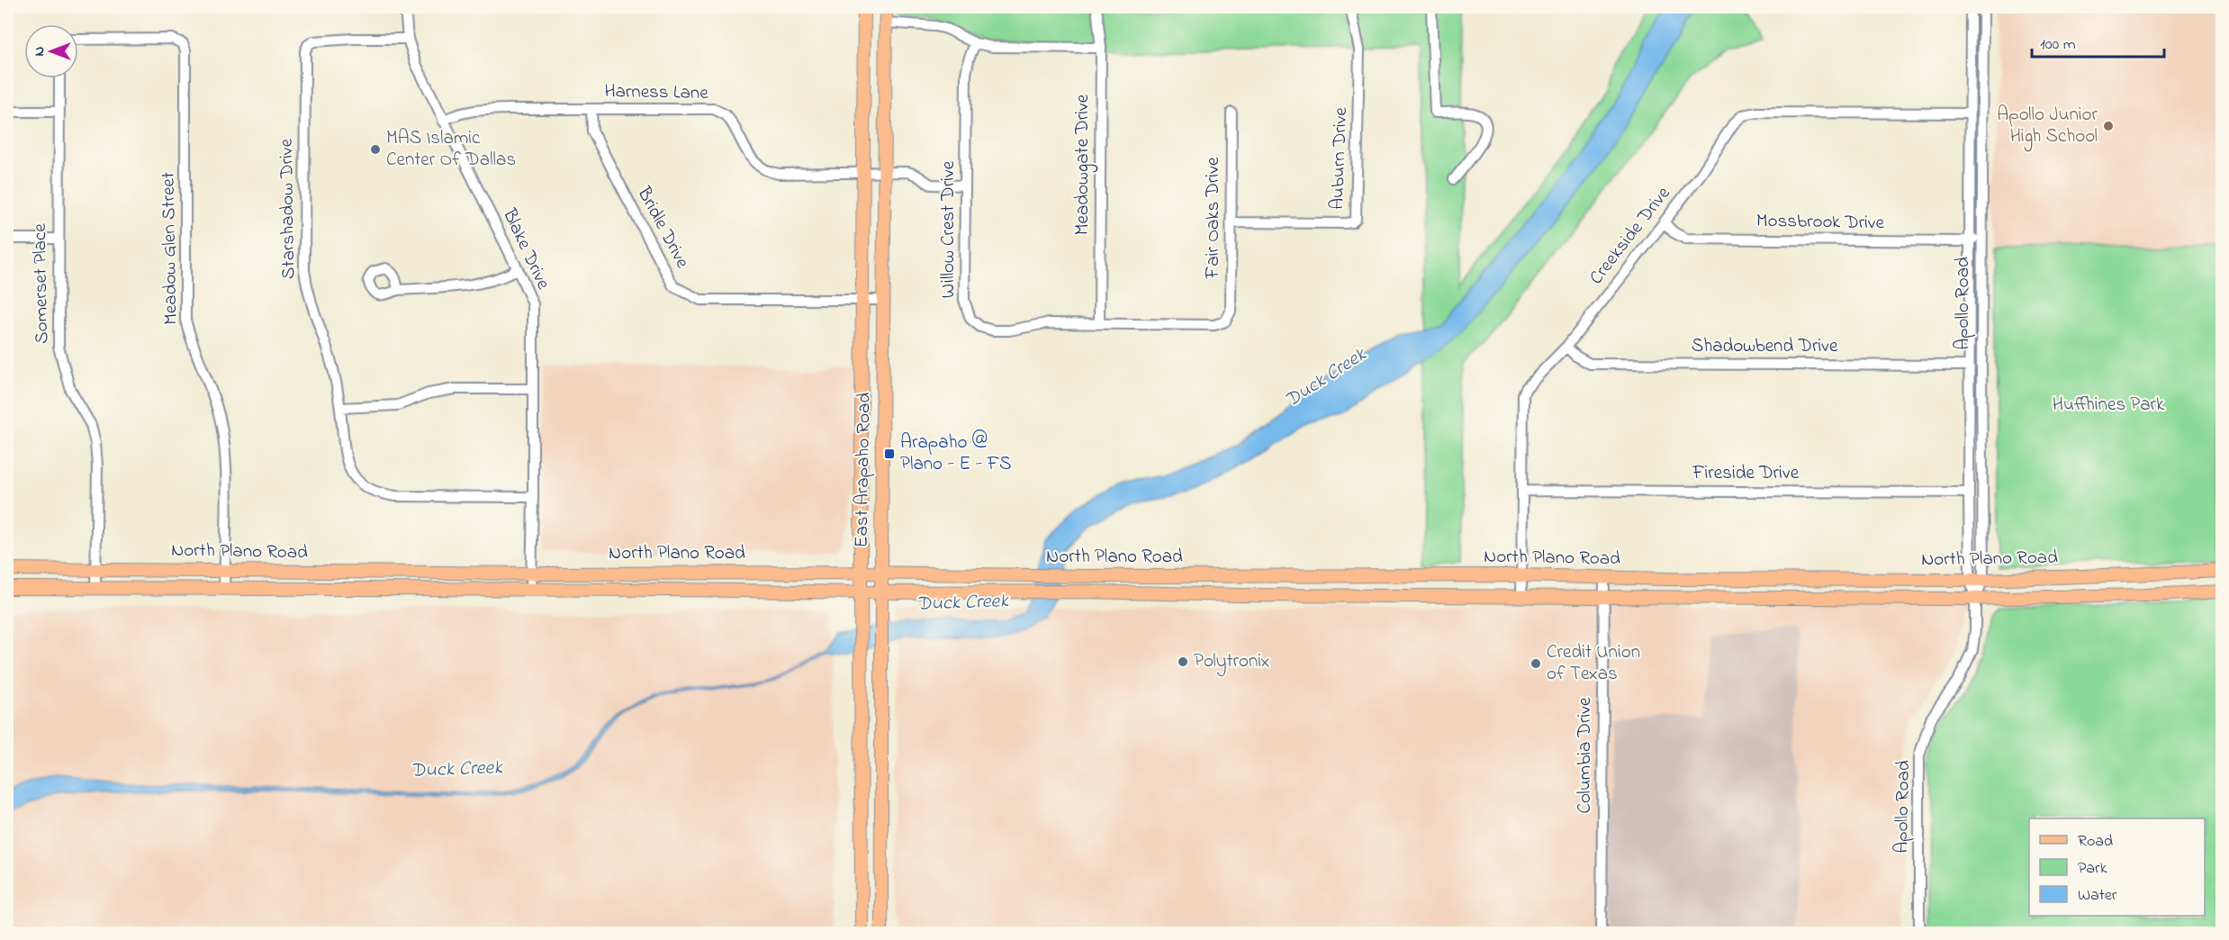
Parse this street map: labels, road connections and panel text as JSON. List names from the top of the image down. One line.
{"streets":{"main road":["East Arapaho Road","North Plano Road"],"street":["Harness Lane","Auburn Drive","Meadowgate Drive","Starshadow Drive","Fair Oaks Drive","Mossbrook Drive","Bridle Drive","Willow Crest Drive","Creekside Drive","Meadow Glen Street","Blake Drive","Somerset Place","Apollo Road","Shadowbend Drive","Fireside Drive","Columbia Drive"]},"crossings":[["Harness Lane","Bridle Drive"],["Harness Lane","Willow Crest Drive"],["Harness Lane","Blake Drive"],["Harness Lane","East Arapaho Road"],["Auburn Drive","Fair Oaks Drive"],["Meadowgate Drive","Willow Crest Drive"],["Starshadow Drive","Blake Drive"],["Fair Oaks Drive","Willow Crest Drive"],["Mossbrook Drive","Creekside Drive"],["Mossbrook Drive","Apollo Road"],["Bridle Drive","East Arapaho Road"],["Creekside Drive","Apollo Road"],["Creekside Drive","Shadowbend Drive"],["Creekside Drive","Fireside Drive"],["Creekside Drive","North Plano Road"],["Meadow Glen Street","North Plano Road"],["Blake Drive","North Plano Road"],["Somerset Place","North Plano Road"],["Apollo Road","Shadowbend Drive"],["Apollo Road","Fireside Drive"],["Apollo Road","North Plano Road"],["East Arapaho Road","North Plano Road"],["North Plano Road","Columbia Drive"]],"water":["Duck Creek"],"parks":["Huffhines Park"],"places":{"other":["Apollo Junior High School","MAS Islamic Center Of Dallas","Polytronix","Credit Union of Texas"],"transit":["Arapaho @ Plano - E - FS"]},"legend":["Road","Park","Water"],"scale_bar":"100 m","north":"left"}
